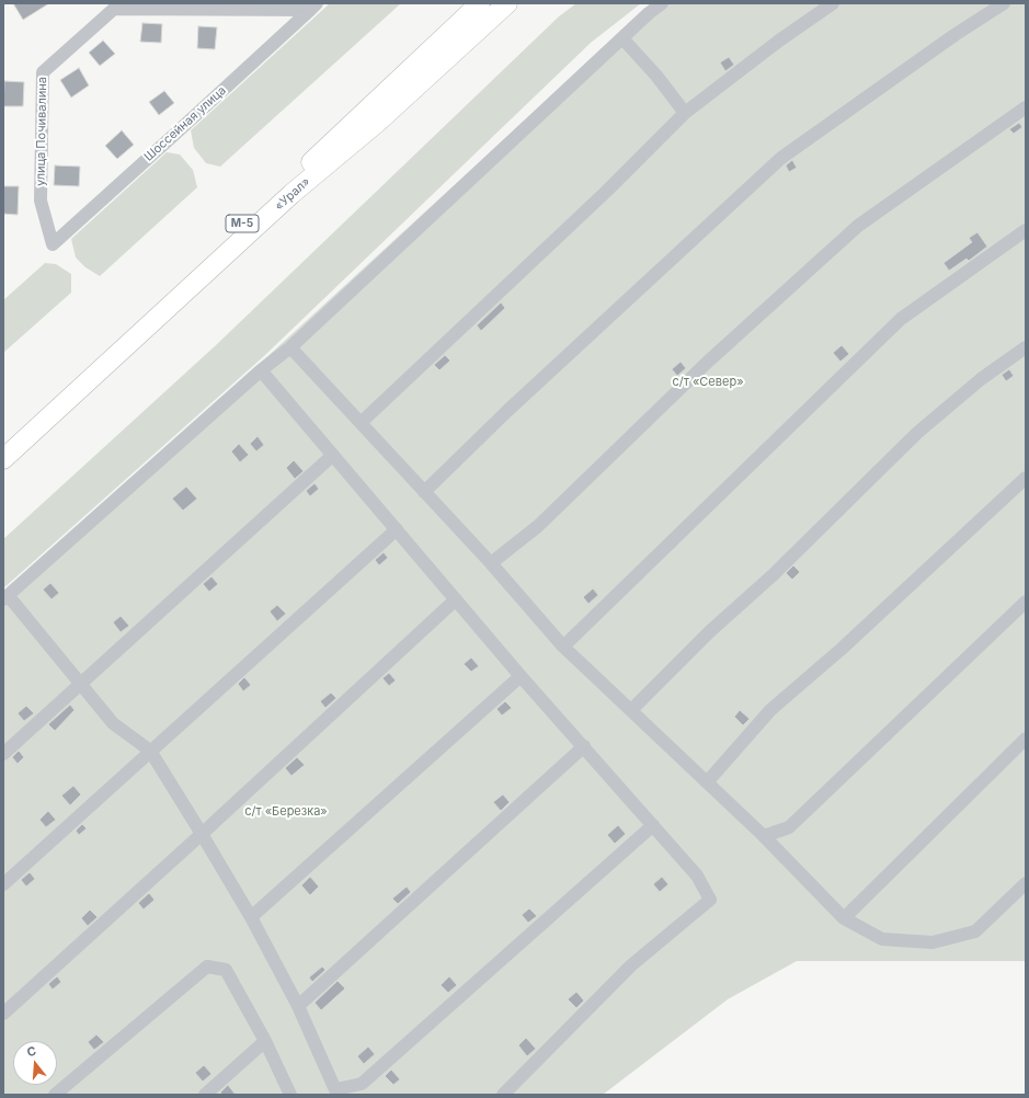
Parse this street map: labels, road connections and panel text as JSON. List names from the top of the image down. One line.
{"streets":{"highway":["«Урал»","М-5"],"street":["Шоссейная улица","улица Почивалина"]},"crossings":[["Шоссейная улица","улица Почивалина"]],"parks":["с/т «Север»","с/т «Березка»"],"north":"top"}
